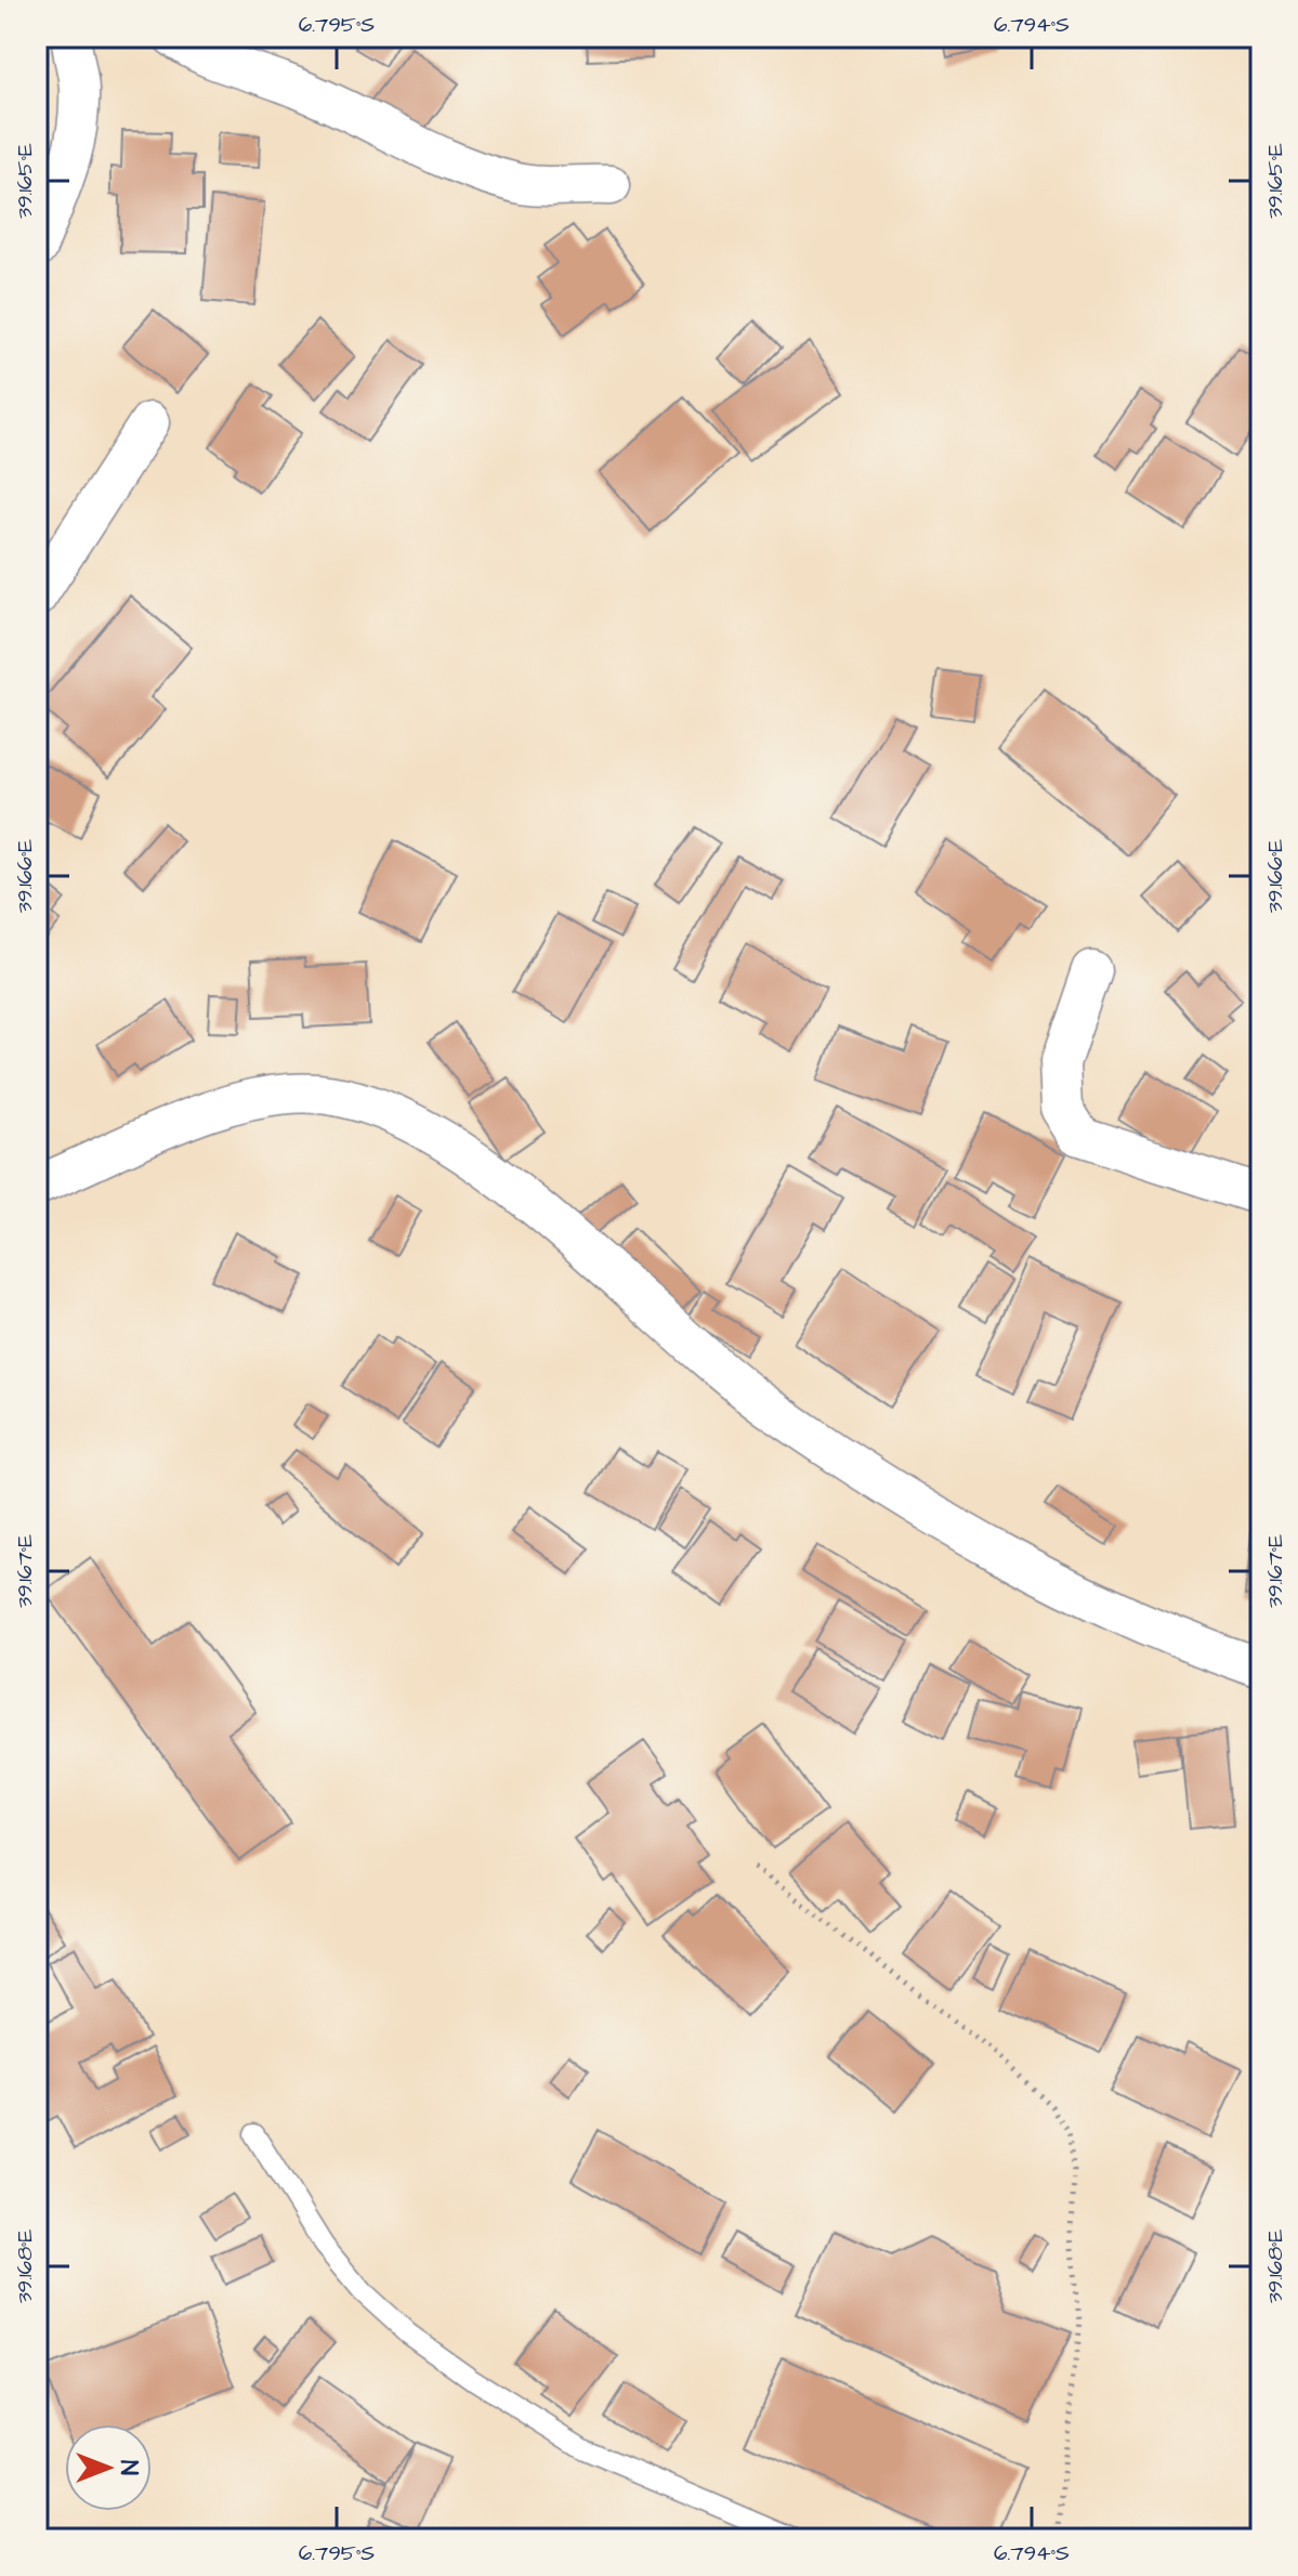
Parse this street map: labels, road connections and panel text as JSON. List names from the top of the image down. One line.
{"north":"right","coordinates":["6.795°S","6.794°S","39.165°E","39.166°E","39.167°E","39.168°E"]}
